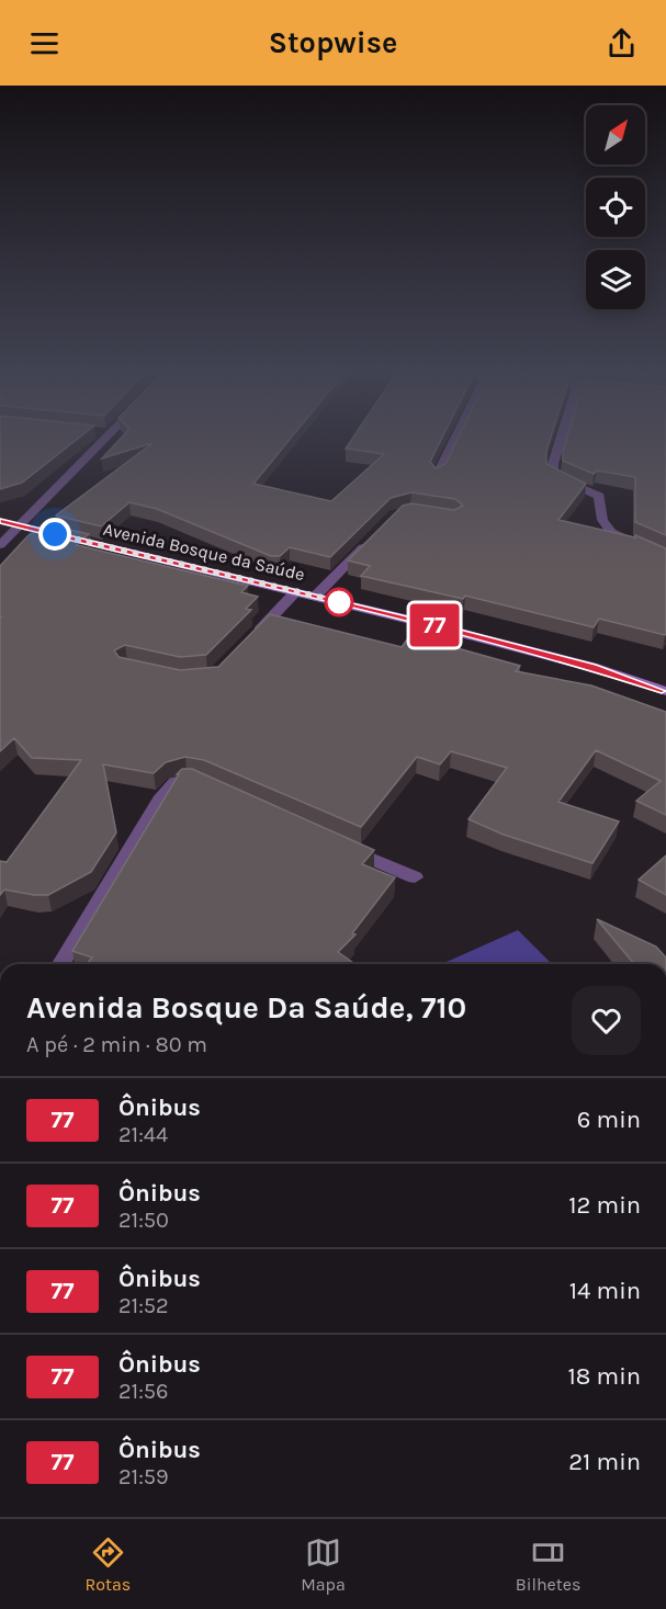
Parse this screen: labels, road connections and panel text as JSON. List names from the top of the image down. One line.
{"streets":{"street":["Avenida Bosque da Saúde"]},"lines":["bus line 77"],"north":"top right","page":{"header":"Stopwise","on_map":"77","heading":["Avenida Bosque Da Saúde, 710","A pé · 2 min · 80 m"],"list":[{"mark":"77","name":"Ônibus","note":"21:44","value":"6 min"},{"mark":"77","name":"Ônibus","note":"21:50","value":"12 min"},{"mark":"77","name":"Ônibus","note":"21:52","value":"14 min"},{"mark":"77","name":"Ônibus","note":"21:56","value":"18 min"},{"mark":"77","name":"Ônibus","note":"21:59","value":"21 min"}],"tabs":["Rotas","Mapa","Bilhetes"]}}
